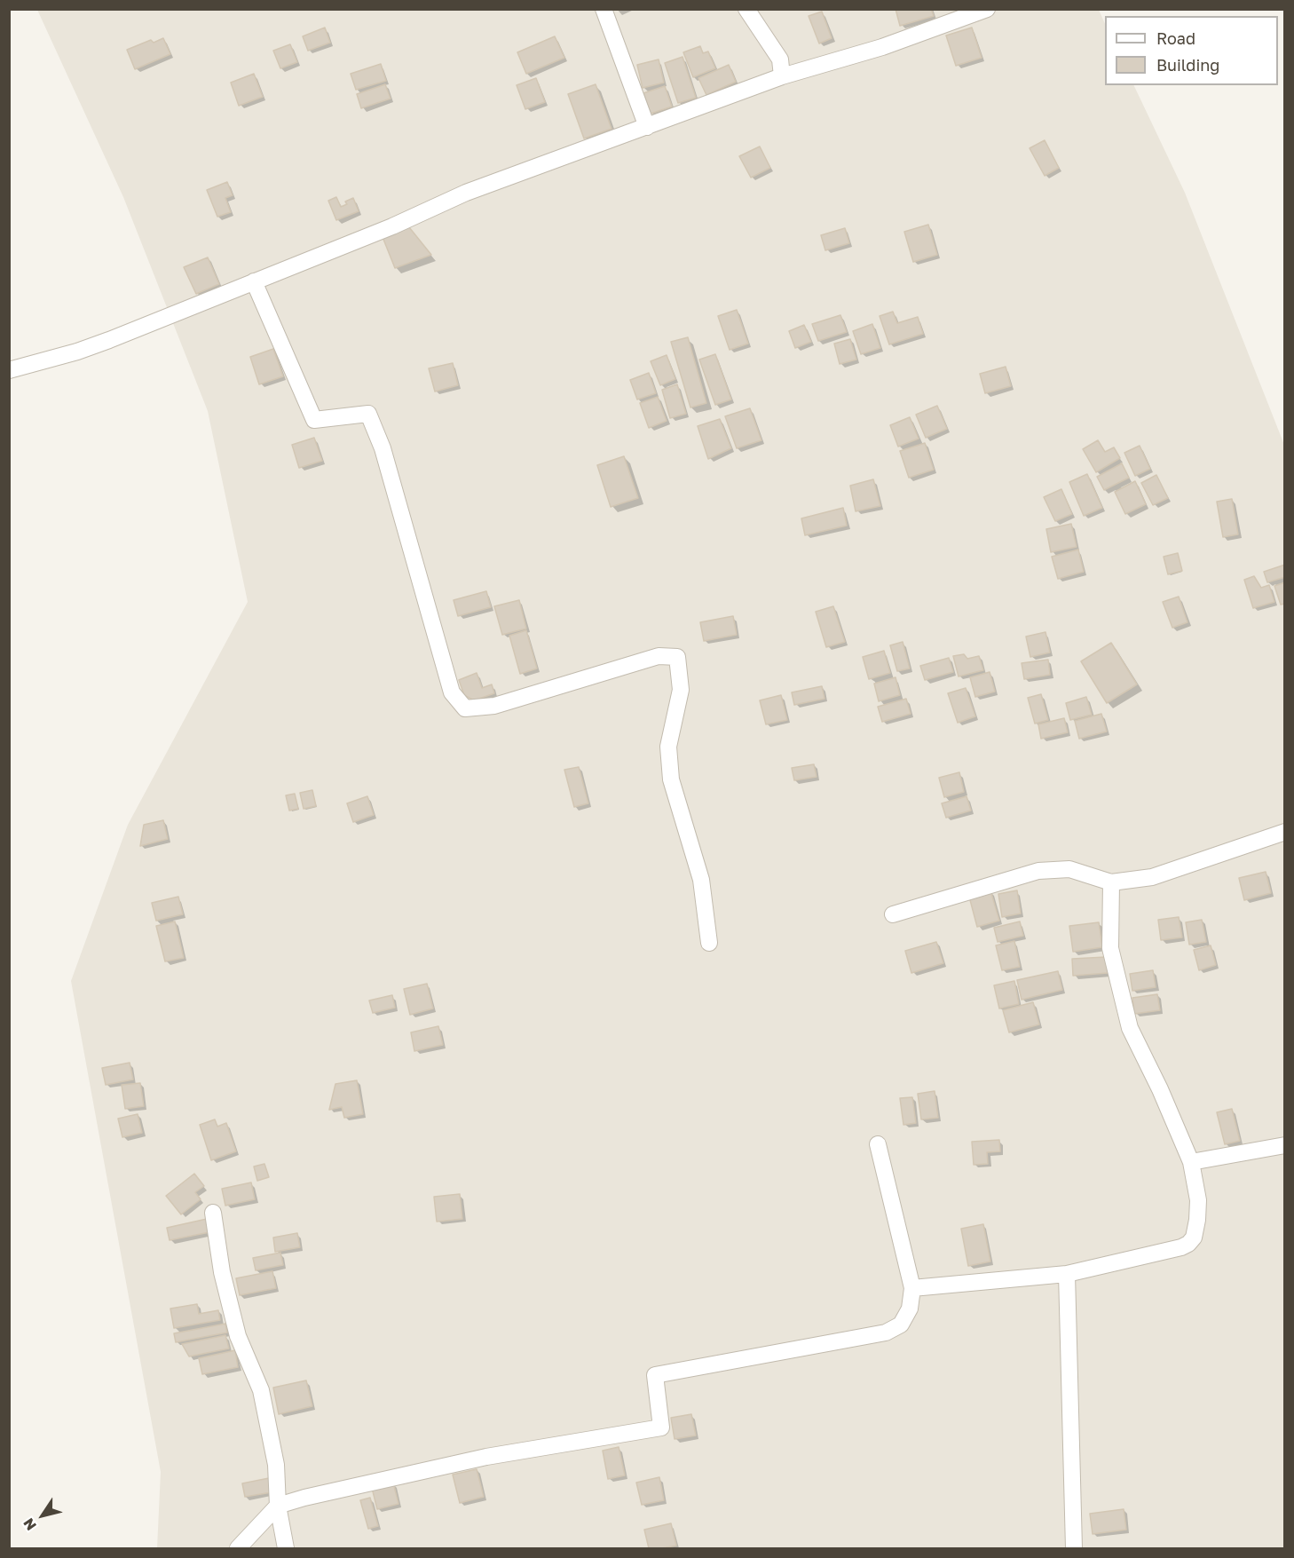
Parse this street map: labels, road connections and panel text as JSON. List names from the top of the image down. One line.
{"legend":["Road","Building"],"north":"bottom left"}
